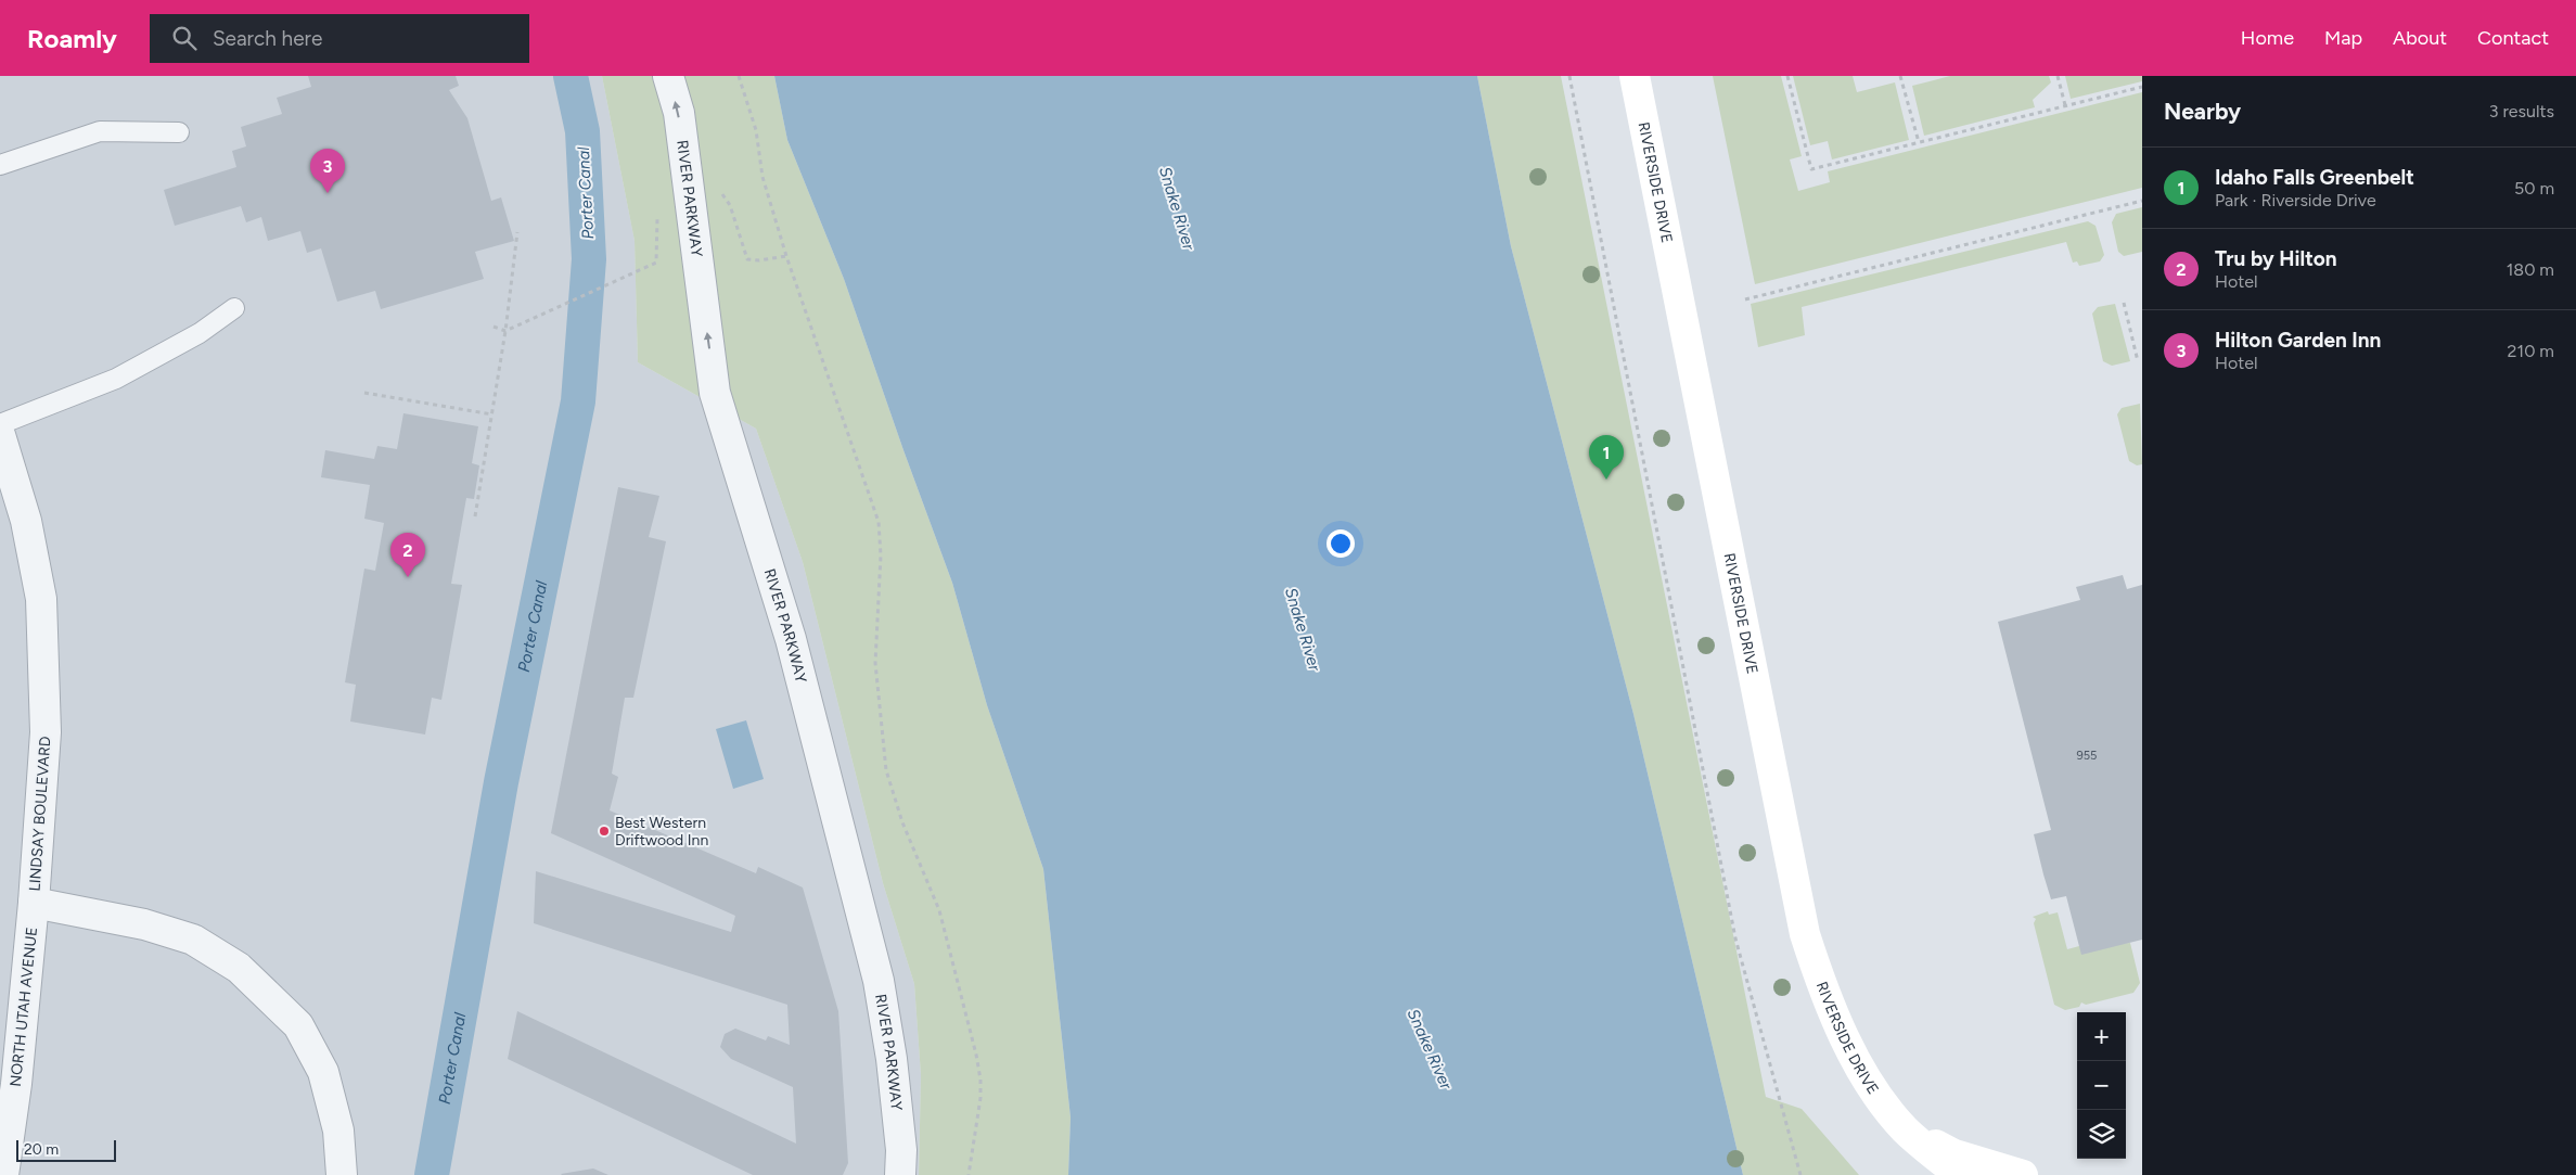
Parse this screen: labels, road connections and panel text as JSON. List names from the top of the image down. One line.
{"streets":{"main road":["RIVERSIDE DRIVE"],"street":["RIVER PARKWAY","LINDSAY BOULEVARD","NORTH UTAH AVENUE"]},"crossings":[["LINDSAY BOULEVARD","NORTH UTAH AVENUE"]],"one_way":["RIVER PARKWAY"],"water":["Porter Canal","Snake River"],"places":["Best Western Driftwood Inn"],"house_numbers":["955"],"scale_bar":"20 m","page":{"header":"Roamly","search":"Search here","nav":["Home","Map","About","Contact"],"heading":["Nearby","3 results"],"list":[{"mark":"1","name":"Idaho Falls Greenbelt","note":"Park · Riverside Drive","value":"50 m"},{"mark":"2","name":"Tru by Hilton","note":"Hotel","value":"180 m"},{"mark":"3","name":"Hilton Garden Inn","note":"Hotel","value":"210 m"}],"pins":["3","1","2"],"map_buttons":["+","−"],"scale":"20 m"}}
